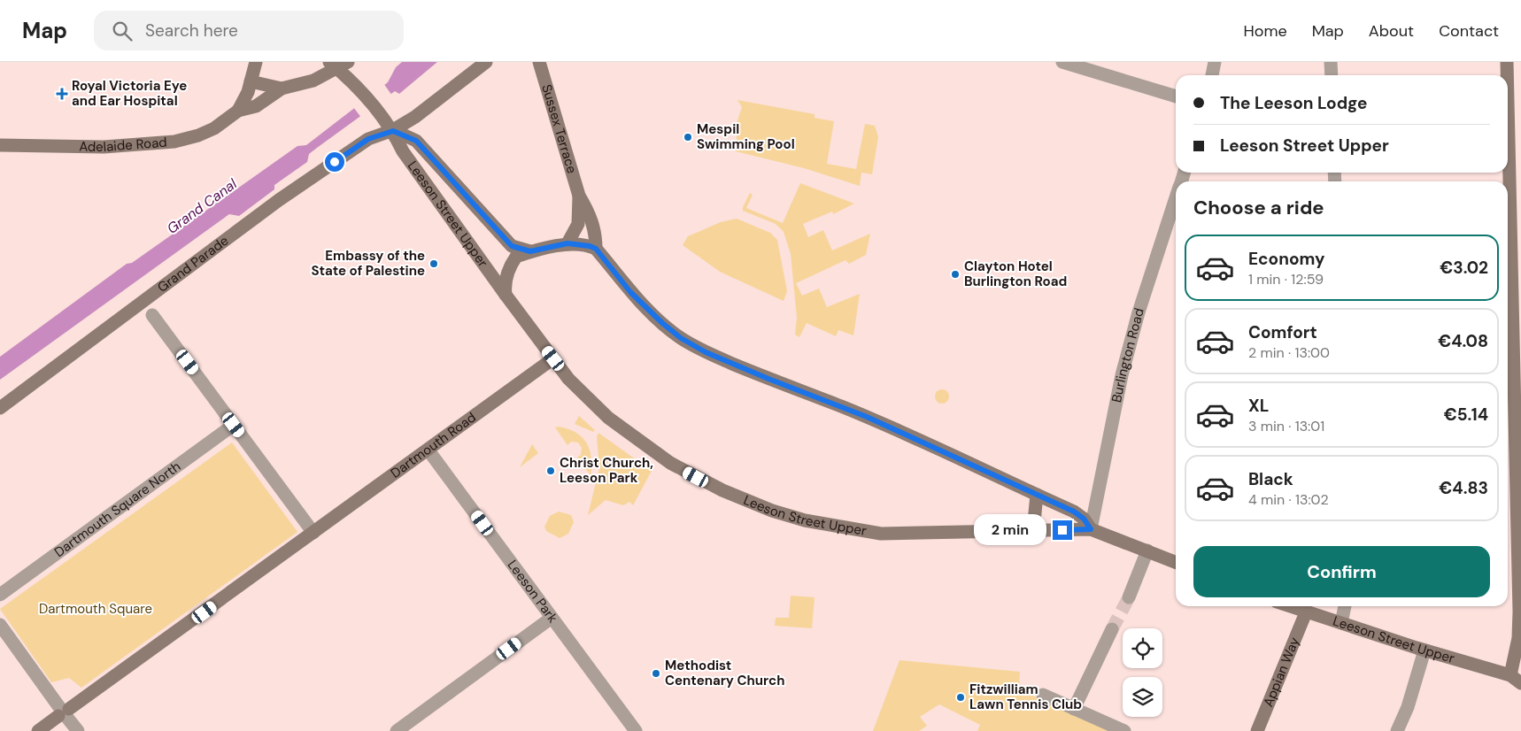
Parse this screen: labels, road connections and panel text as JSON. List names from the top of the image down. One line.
{"streets":{"main road":["Sussex Terrace","Adelaide Road","Leeson Street Upper","Grand Parade","Dartmouth Road","Appian Way"],"street":["Burlington Road","Dartmouth Square North","Leeson Park"]},"crossings":[["Adelaide Road","Leeson Street Upper"],["Leeson Street Upper","Grand Parade"],["Leeson Street Upper","Burlington Road"],["Leeson Street Upper","Dartmouth Road"],["Leeson Street Upper","Appian Way"],["Dartmouth Road","Leeson Park"]],"water":["Grand Canal"],"parks":["Dartmouth Square"],"places":{"health":["Royal Victoria Eye and Ear Hospital"],"other":["Mespil Swimming Pool","Embassy of the State of Palestine","Clayton Hotel Burlington Road","Christ Church, Leeson Park","Methodist Centenary Church","Fitzwilliam Lawn Tennis Club"]},"page":{"header":"Map","search":"Search here","nav":["Home","Map","About","Contact"],"banner":["The Leeson Lodge","Leeson Street Upper"],"heading":"Choose a ride","list":[{"name":"Economy","note":"1 min · 12:59","value":"€3.02"},{"name":"Comfort","note":"2 min · 13:00","value":"€4.08"},{"name":"XL","note":"3 min · 13:01","value":"€5.14"},{"name":"Black","note":"4 min · 13:02","value":"€4.83"}],"bubble":"2 min","buttons":"Confirm"}}
